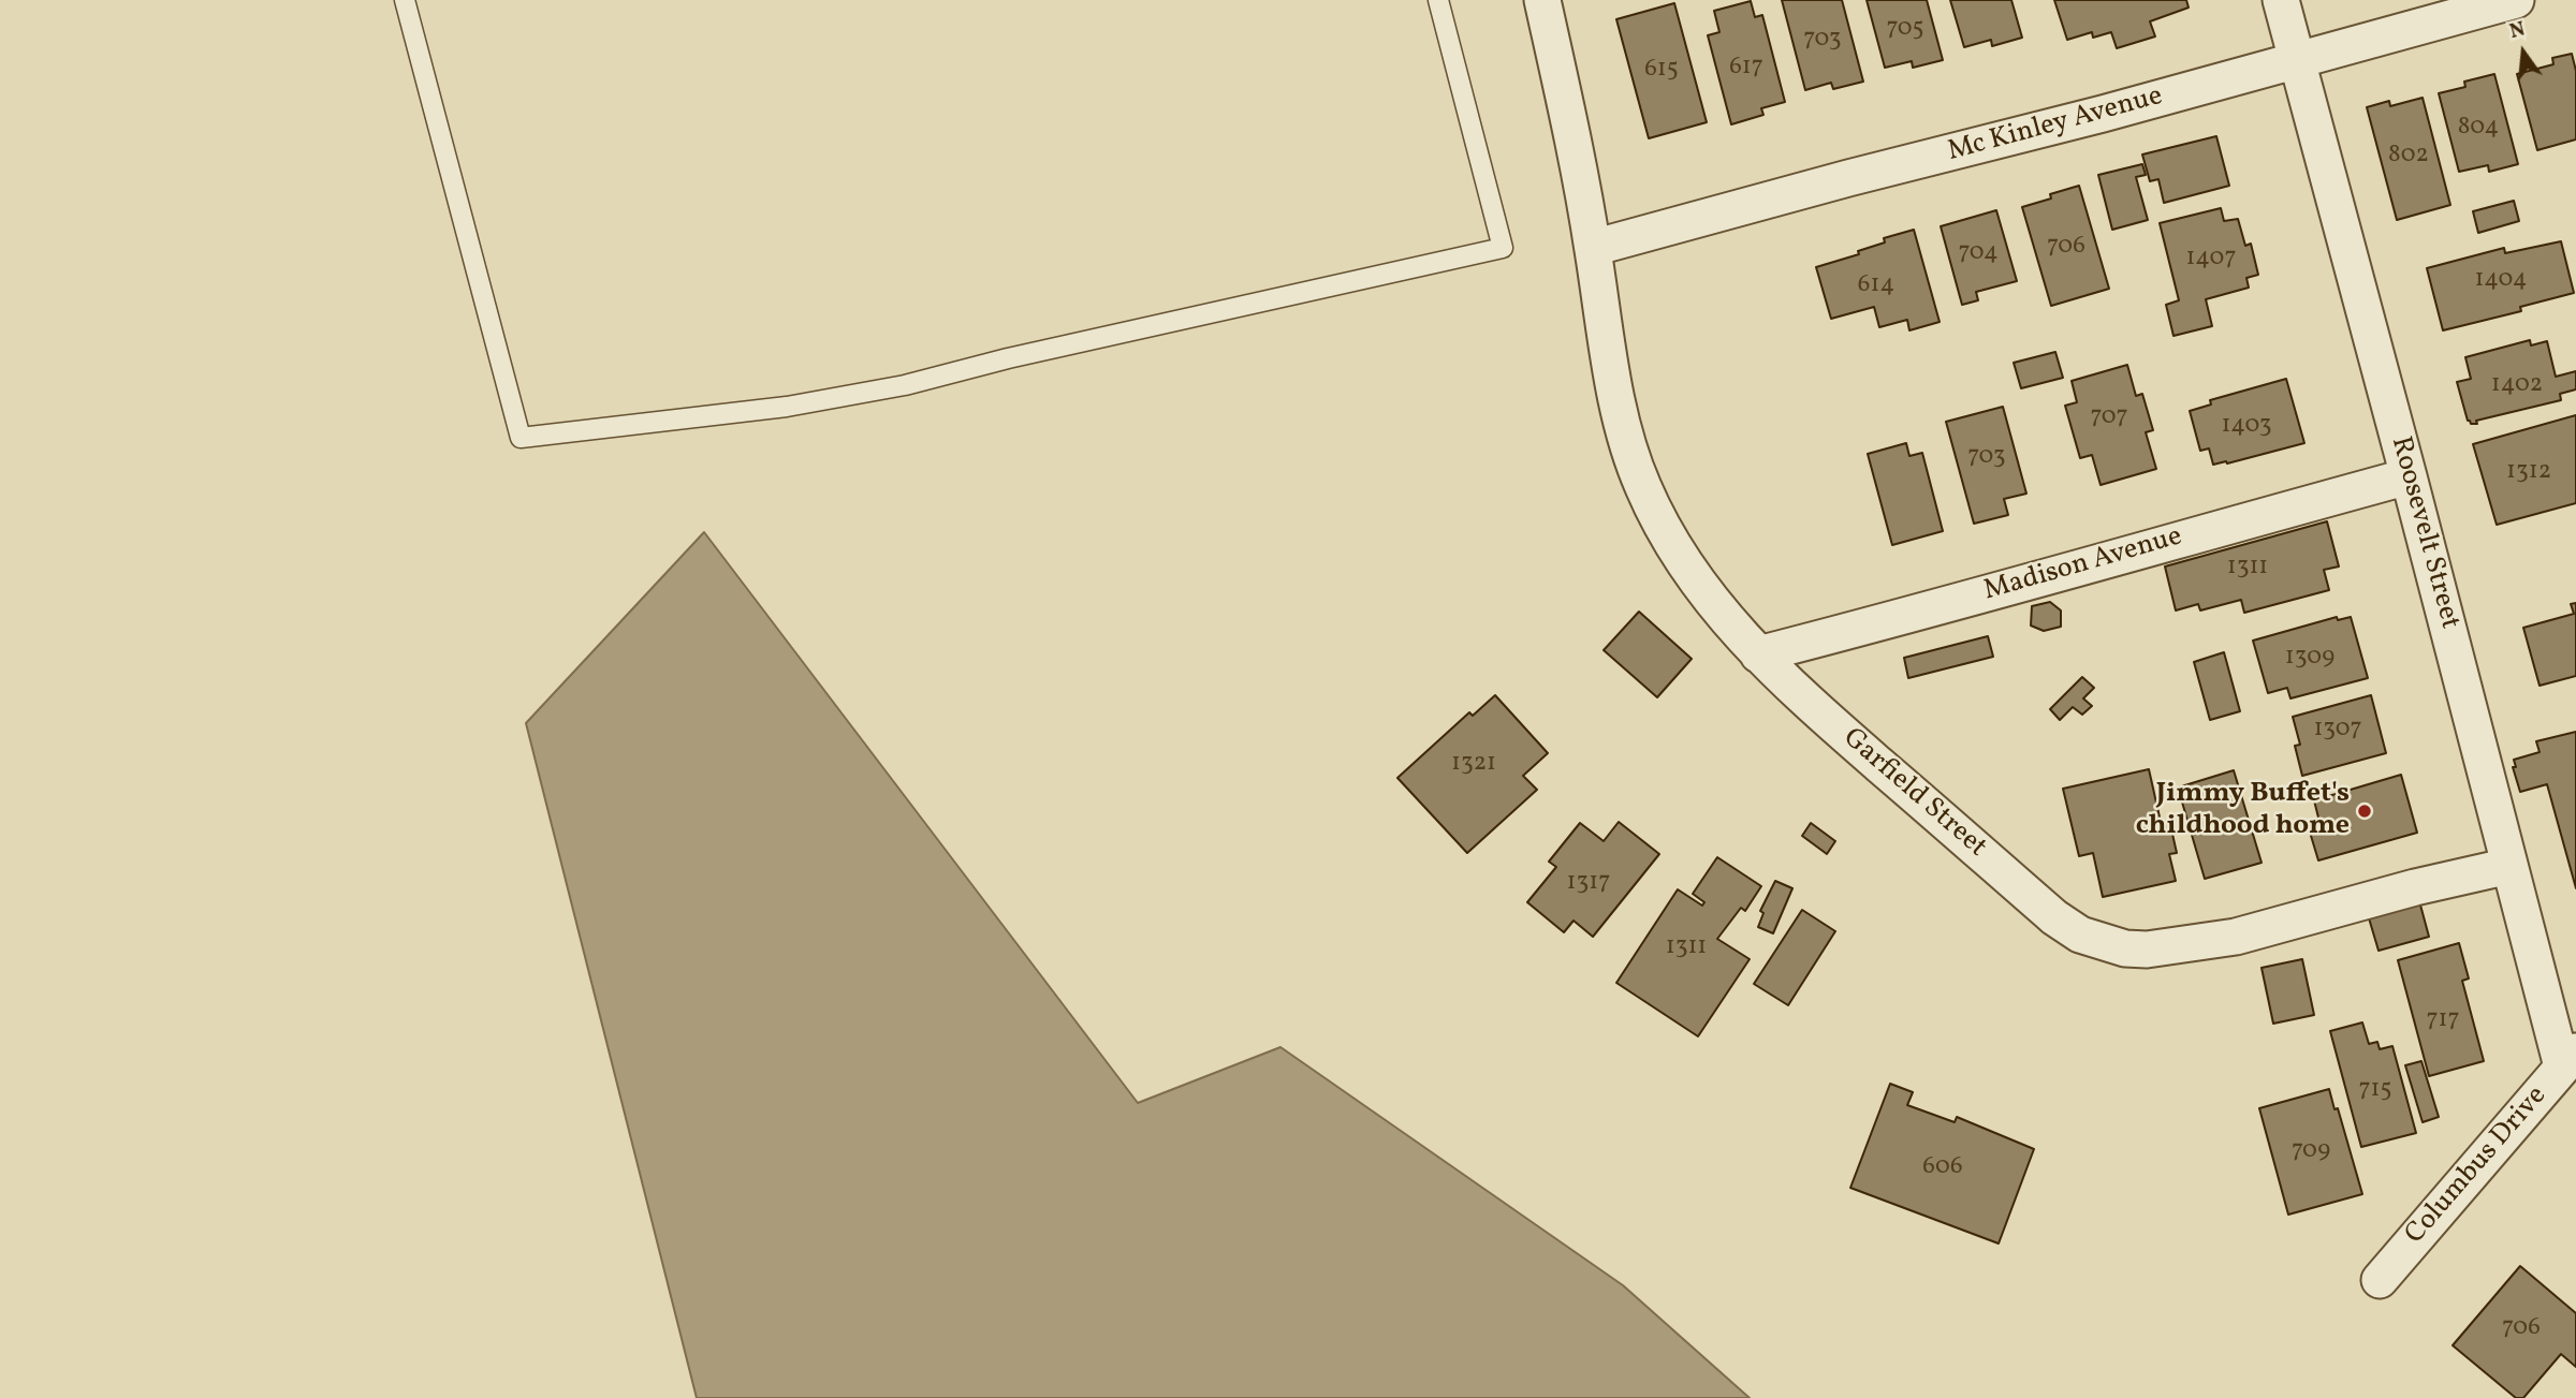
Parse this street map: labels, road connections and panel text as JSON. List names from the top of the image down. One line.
{"streets":{"street":["Mc Kinley Avenue","Roosevelt Street","Madison Avenue","Garfield Street","Columbus Drive"]},"crossings":[["Mc Kinley Avenue","Roosevelt Street"],["Mc Kinley Avenue","Garfield Street"],["Roosevelt Street","Madison Avenue"],["Roosevelt Street","Garfield Street"],["Roosevelt Street","Columbus Drive"],["Madison Avenue","Garfield Street"]],"places":["Jimmy Buffet's childhood home"],"house_numbers":["705","703","617","615","804","802","706","704","1407","1404","614","1402","707","1403","703","1312","1311","1309","1307","1321","1317","1311","717","715","709","606","706"],"north":"top"}
